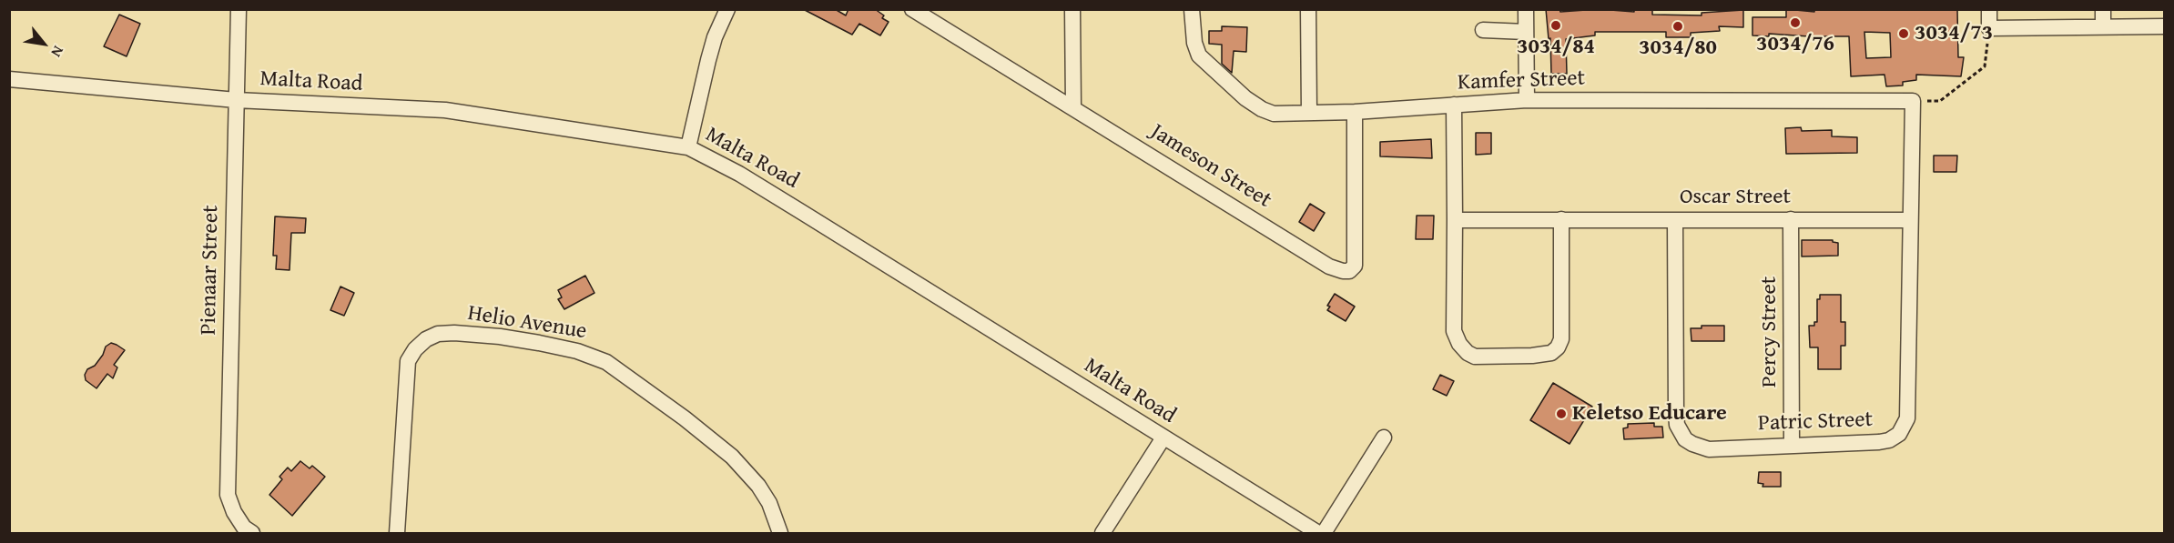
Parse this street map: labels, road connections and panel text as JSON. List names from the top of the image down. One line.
{"streets":{"street":["Kamfer Street","Malta Road","Jameson Street","Oscar Street","Pienaar Street","Helio Avenue","Percy Street","Patric Street"]},"crossings":[["Kamfer Street","Jameson Street"],["Kamfer Street","Patric Street"],["Malta Road","Pienaar Street"],["Oscar Street","Percy Street"],["Oscar Street","Patric Street"],["Percy Street","Patric Street"]],"places":["3034/76","3034/84","3034/80","3034/73","Keletso Educare"],"north":"bottom right"}
